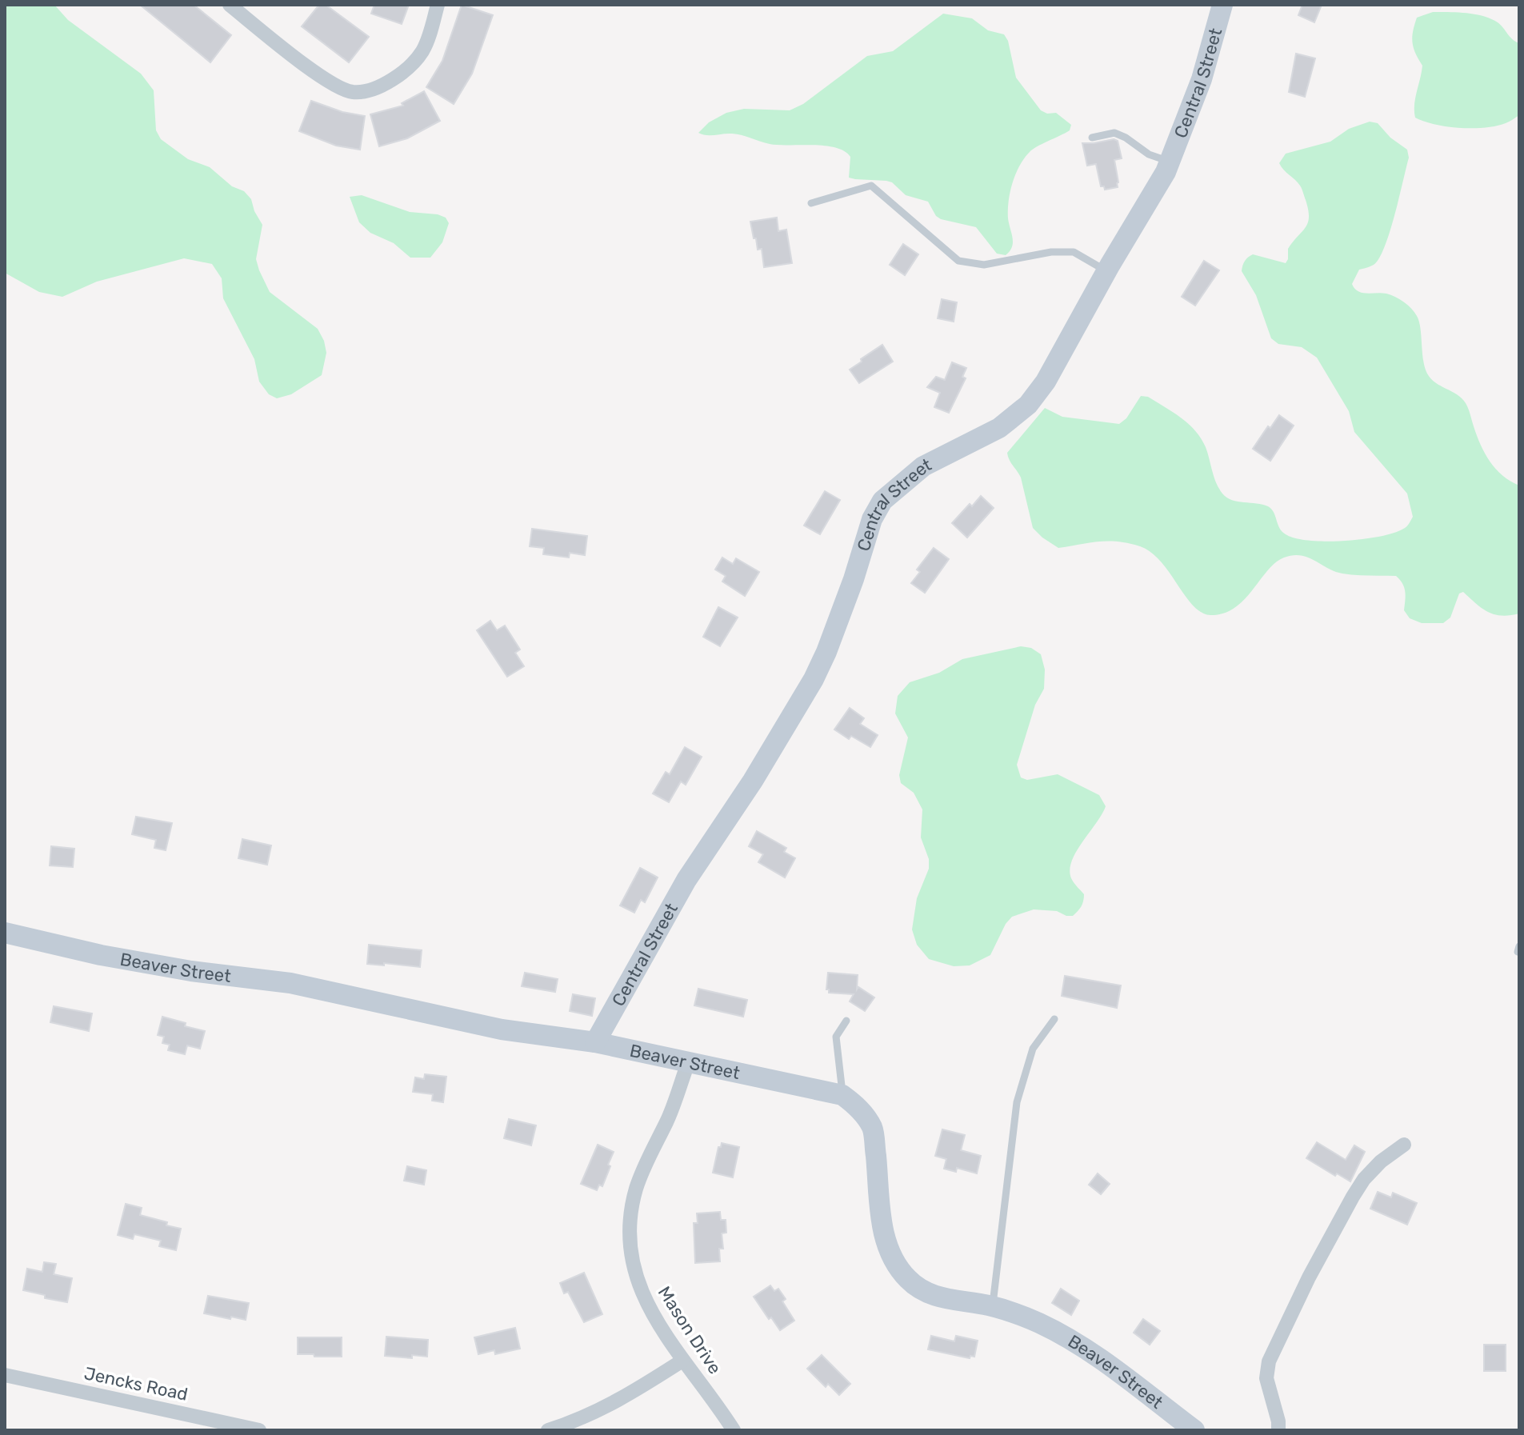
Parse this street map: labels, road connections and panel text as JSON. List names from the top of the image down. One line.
{"streets":{"street":["Central Street","Beaver Street","Mason Drive","Jencks Road"]},"crossings":[["Central Street","Beaver Street"],["Beaver Street","Mason Drive"]]}
